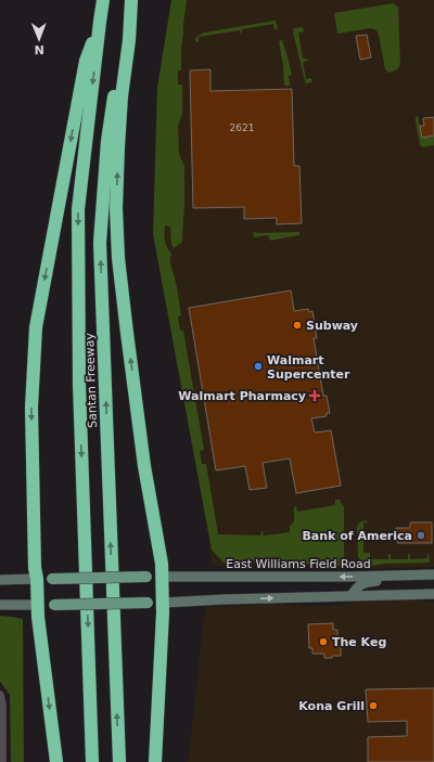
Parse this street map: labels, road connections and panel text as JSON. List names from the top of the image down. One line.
{"streets":{"highway":["Santan Freeway"],"main road":["East Williams Field Road"]},"places":{"other":["Subway","Walmart Supercenter","Bank of America","The Keg","Kona Grill"],"health":["Walmart Pharmacy"]},"house_numbers":["2621"],"north":"bottom"}
